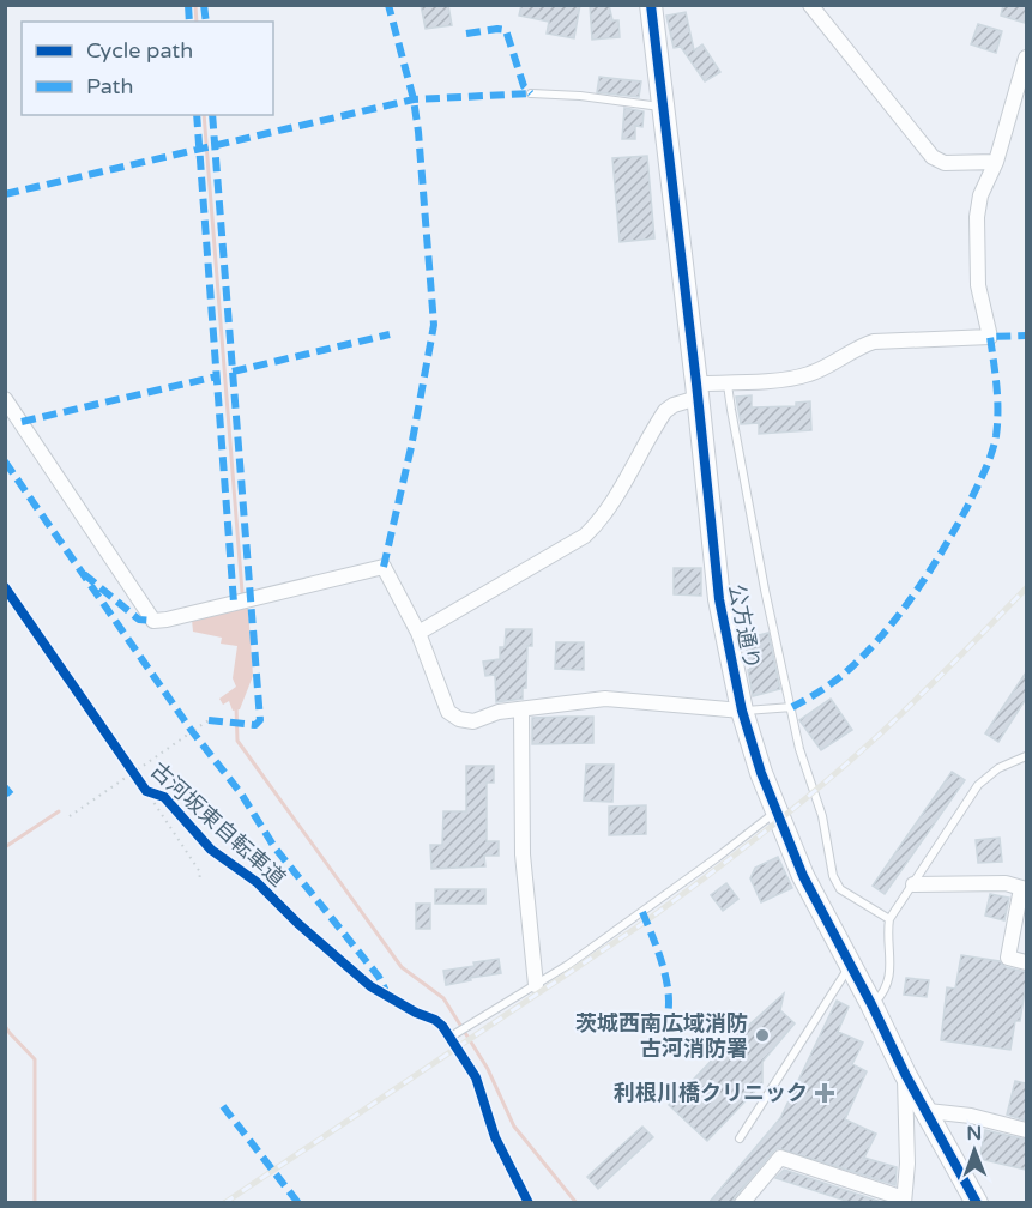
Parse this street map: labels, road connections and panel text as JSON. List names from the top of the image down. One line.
{"streets":{"street":["公方通り"],"cycle path":["古河坂東自転車道"]},"places":{"other":["茨城西南広域消防 古河消防署"],"health":["利根川橋クリニック"]},"legend":["Cycle path","Path"],"north":"top"}
